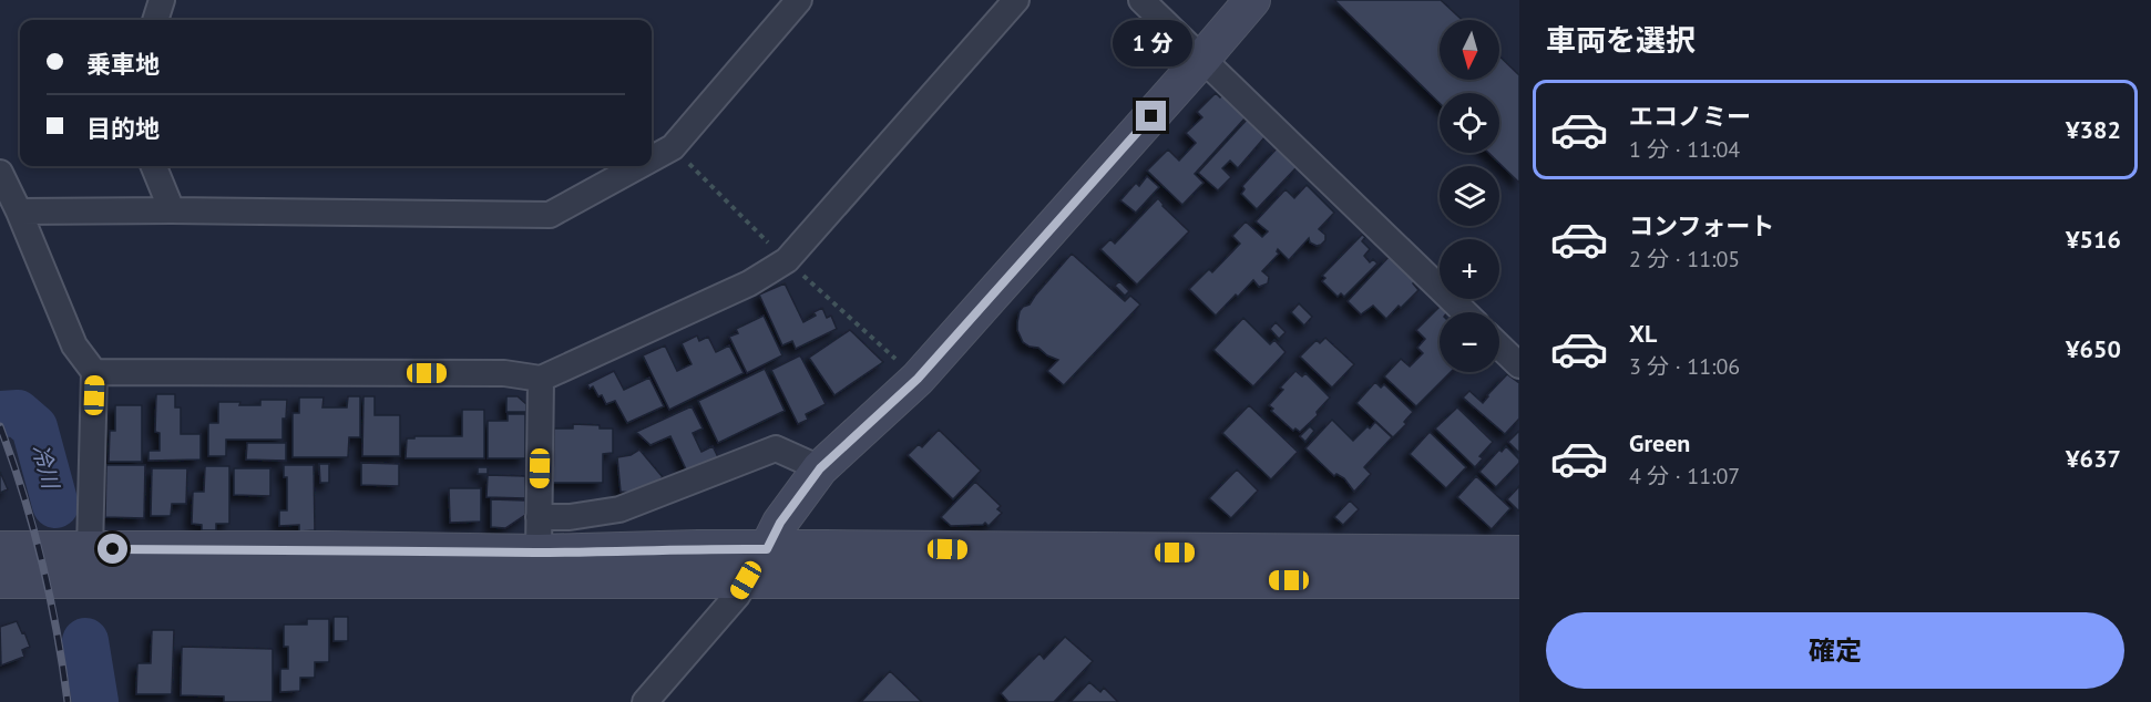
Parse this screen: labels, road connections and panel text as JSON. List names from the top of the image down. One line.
{"water":["冷川"],"north":"bottom","page":{"heading":"車両を選択","map_buttons":["+","−"],"bubble":"1 分","banner":["乗車地","目的地"],"list":[{"name":"エコノミー","note":"1 分 · 11:04","value":"¥382"},{"name":"コンフォート","note":"2 分 · 11:05","value":"¥516"},{"name":"XL","note":"3 分 · 11:06","value":"¥650"},{"name":"Green","note":"4 分 · 11:07","value":"¥637"}],"buttons":"確定"}}
